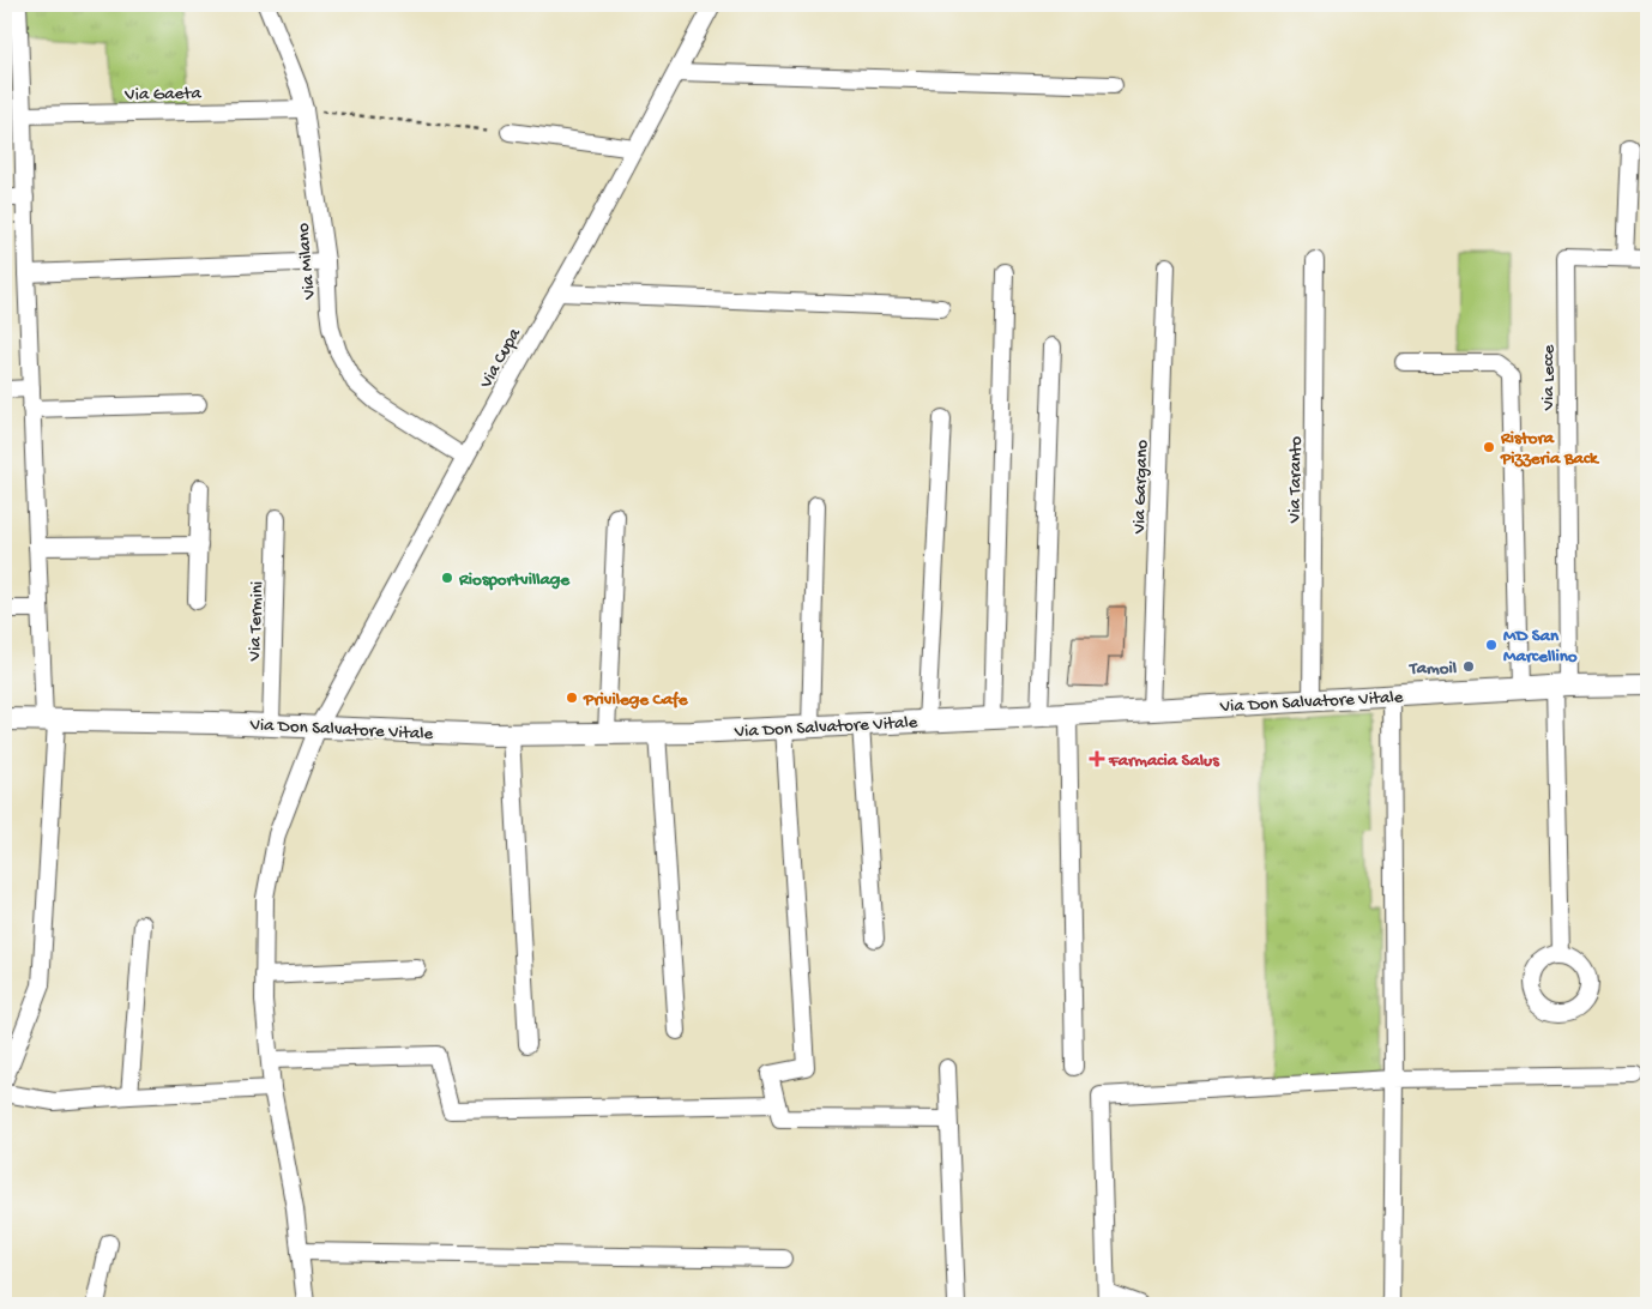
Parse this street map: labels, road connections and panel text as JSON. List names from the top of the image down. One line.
{"streets":{"street":["Via Gaeta","Via Milano","Via Cupa","Via Lecce","Via Taranto","Via Gargano","Via Termini","Via Don Salvatore Vitale"]},"crossings":[["Via Gaeta","Via Milano"],["Via Milano","Via Cupa"],["Via Cupa","Via Don Salvatore Vitale"],["Via Lecce","Via Don Salvatore Vitale"],["Via Taranto","Via Don Salvatore Vitale"],["Via Gargano","Via Don Salvatore Vitale"],["Via Termini","Via Don Salvatore Vitale"]],"places":{"other":["Ristora Pizzeria Back","Riosportvillage","MD San Marcellino","Tamoil","Privilege Cafe"],"health":["Farmacia Salus"]}}
